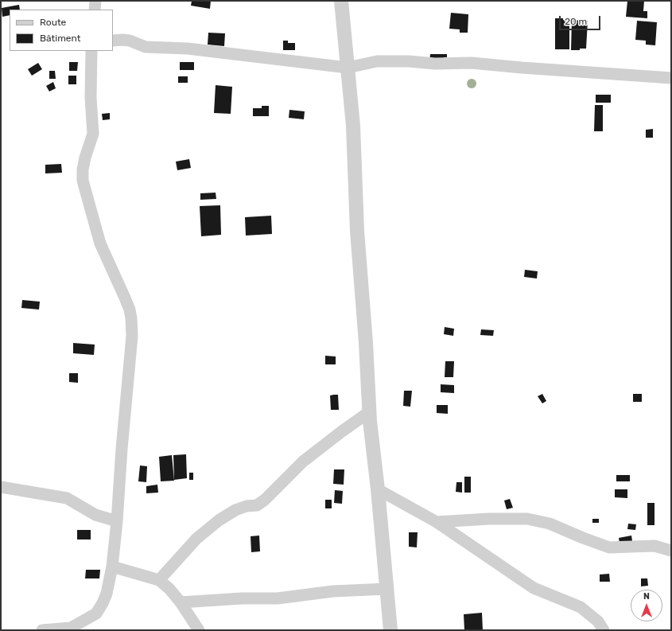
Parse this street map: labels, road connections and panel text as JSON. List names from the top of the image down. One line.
{"legend":["Route","Bâtiment"],"scale_bar":"20 m","north":"top"}
